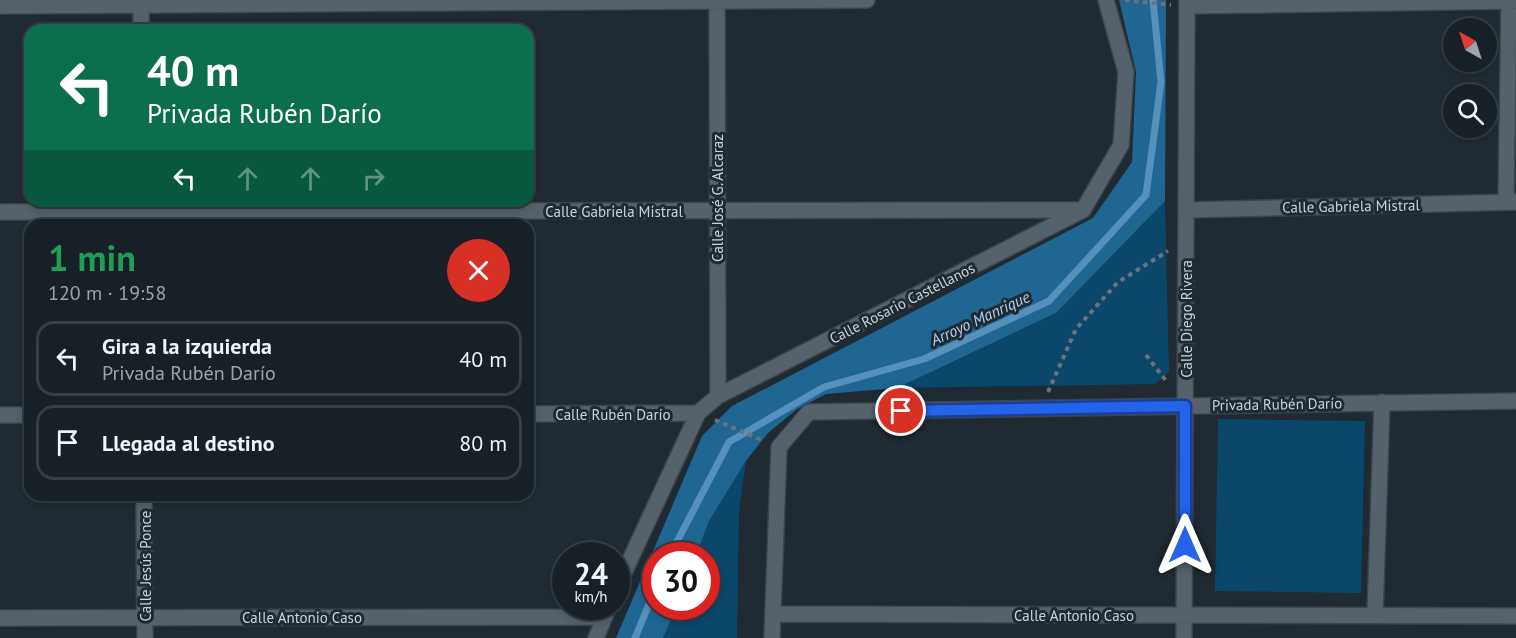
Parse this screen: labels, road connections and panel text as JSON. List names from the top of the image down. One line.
{"streets":{"street":["Calle José G. Alcaraz","Calle Gabriela Mistral","Calle Rosario Castellanos","Calle Diego Rivera","Privada Rubén Darío","Calle Rubén Darío","Calle Jesús Ponce","Calle Antonio Caso"]},"crossings":[["Calle José G. Alcaraz","Calle Gabriela Mistral"],["Calle José G. Alcaraz","Calle Rosario Castellanos"],["Calle Gabriela Mistral","Calle Rosario Castellanos"],["Calle Gabriela Mistral","Calle Diego Rivera"],["Calle Rosario Castellanos","Calle Rubén Darío"],["Calle Diego Rivera","Privada Rubén Darío"],["Calle Diego Rivera","Calle Antonio Caso"],["Privada Rubén Darío","Calle Antonio Caso"],["Calle Jesús Ponce","Calle Antonio Caso"]],"water":["Arroyo Manrique"],"north":"top left","page":{"turn":["40 m","Privada Rubén Darío"],"heading":["1 min","120 m · 19:58"],"list":[{"name":"Gira a la izquierda","note":"Privada Rubén Darío","value":"40 m"},{"name":"Llegada al destino","value":"80 m"}],"speed":"24 km/h","limit":"30"}}
